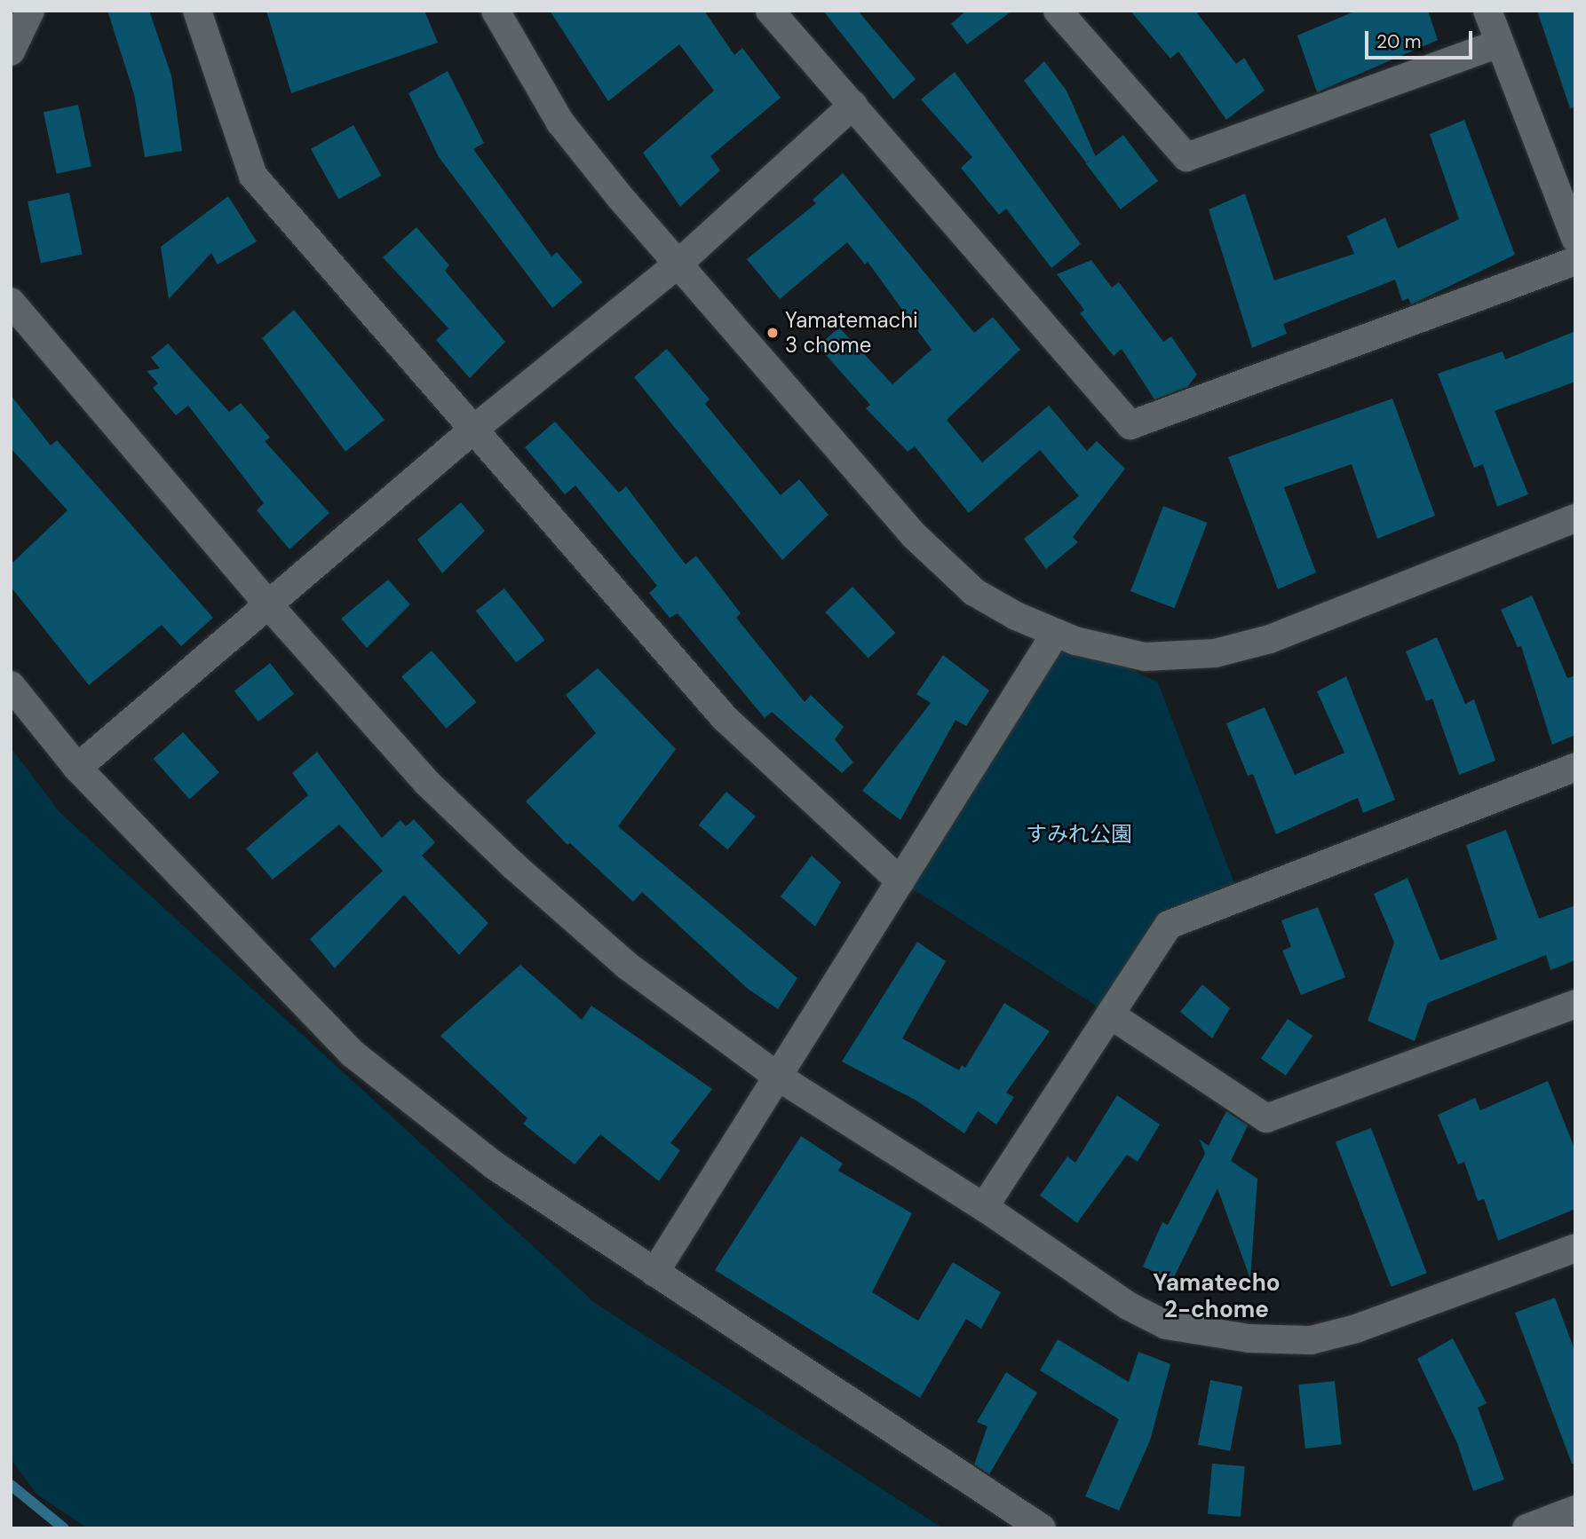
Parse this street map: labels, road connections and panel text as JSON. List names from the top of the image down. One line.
{"districts":["Yamatecho 2-chome"],"parks":["すみれ公園"],"places":["Yamatemachi 3 chome"],"scale_bar":"20 m"}
